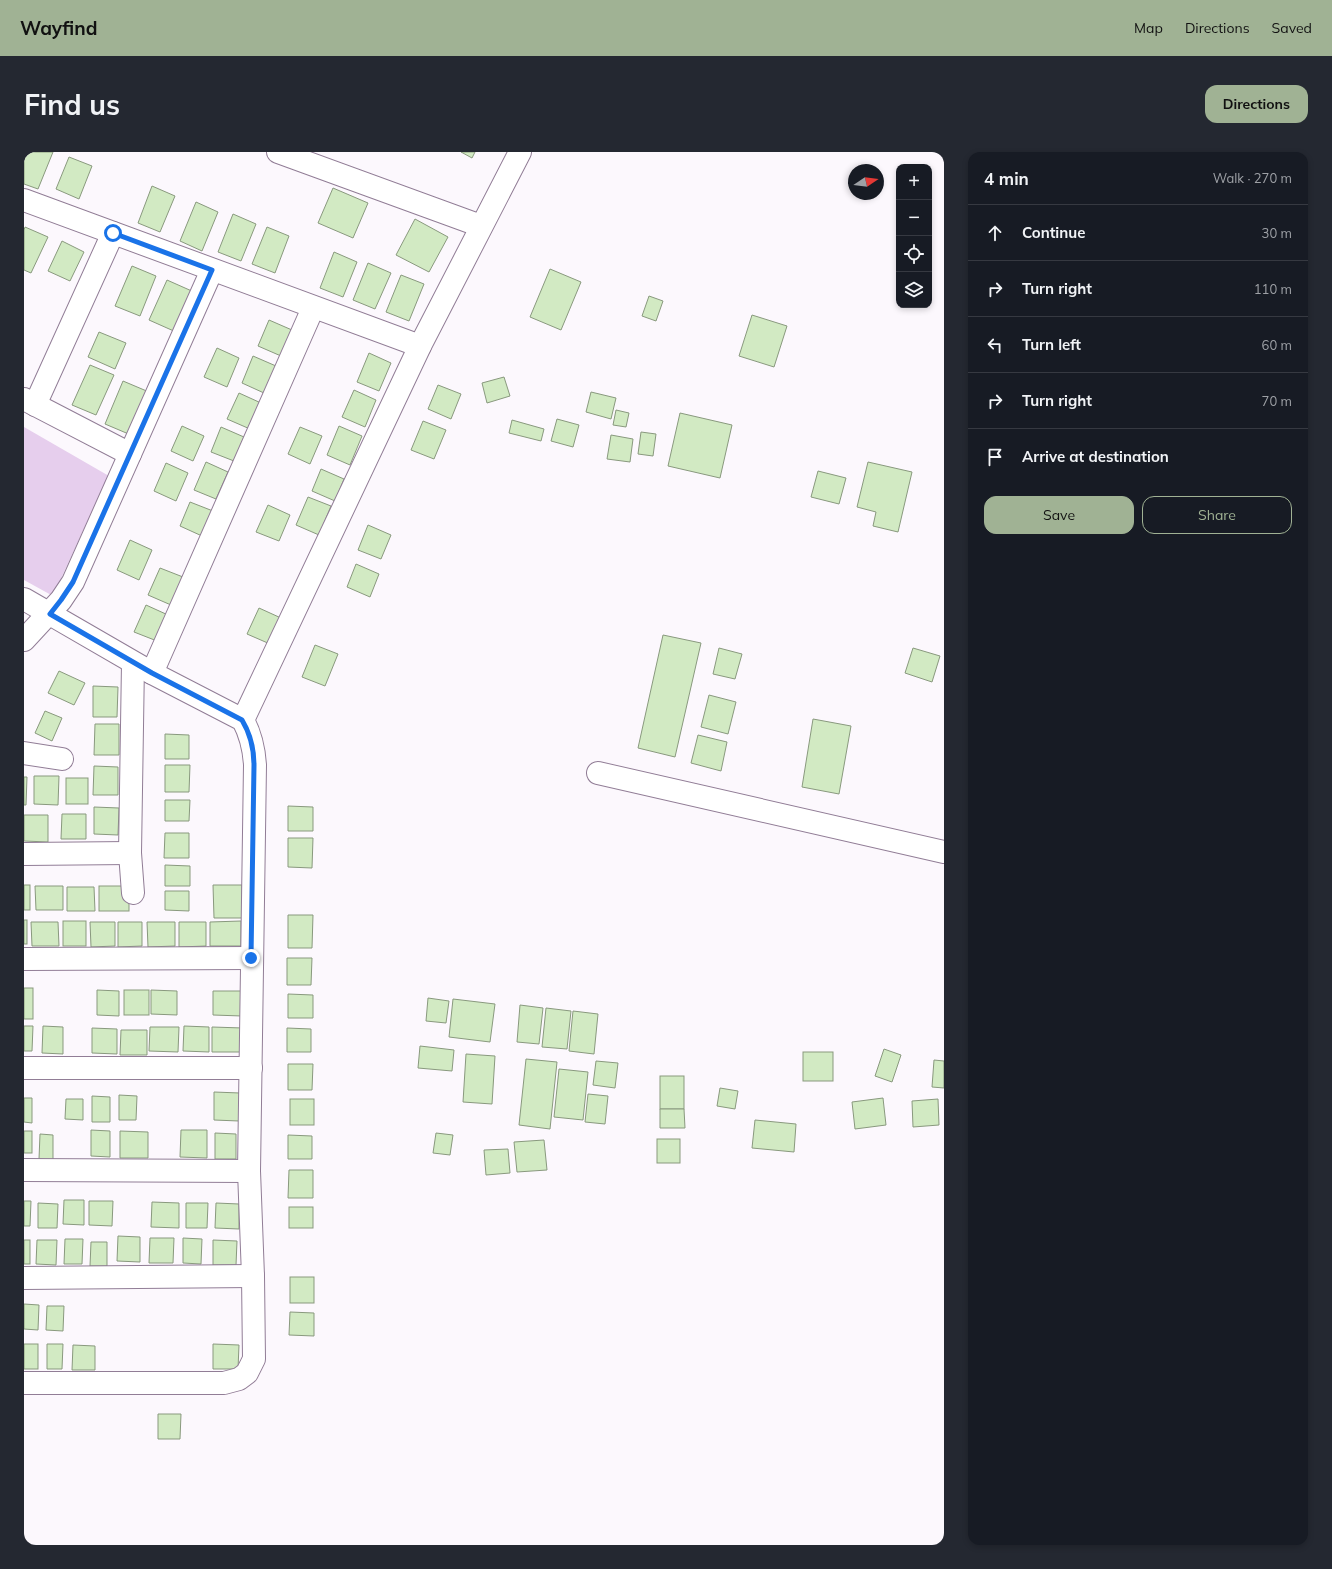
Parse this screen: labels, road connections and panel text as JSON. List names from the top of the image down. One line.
{"north":"right","page":{"header":"Wayfind","nav":["Map","Directions","Saved"],"buttons":["Directions",["Save","Share"]],"title":"Find us","heading":["4 min","Walk · 270 m"],"map_buttons":["+","−"],"list":[["Continue","30 m"],["Turn right","110 m"],["Turn left","60 m"],["Turn right","70 m"],"Arrive at destination"]}}
